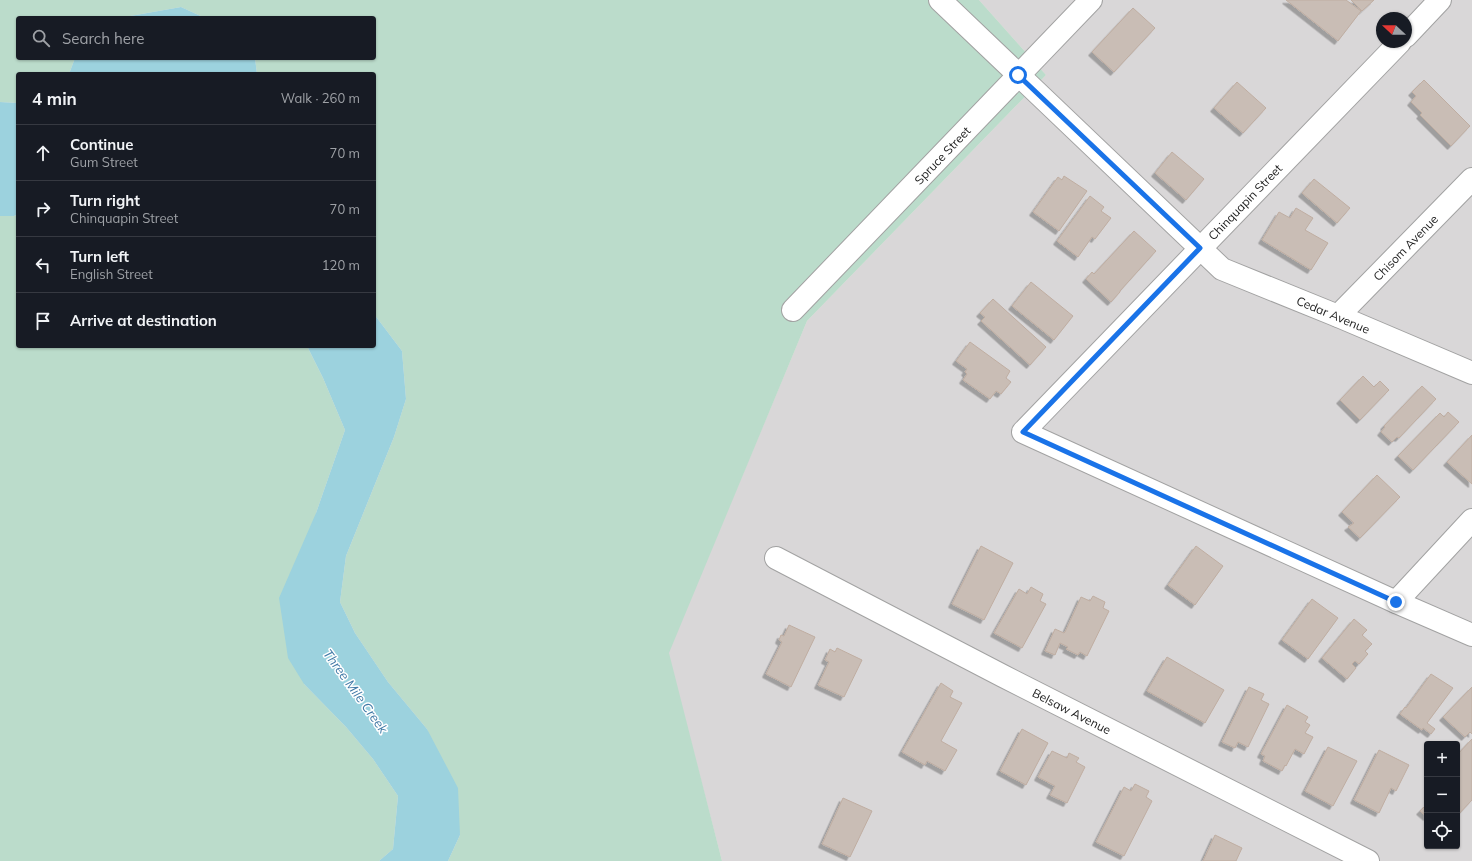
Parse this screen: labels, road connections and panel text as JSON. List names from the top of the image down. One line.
{"streets":{"street":["Spruce Street","Chinquapin Street","Chisom Avenue","Cedar Avenue","Belsaw Avenue"]},"crossings":[["Spruce Street","Cedar Avenue"],["Chinquapin Street","Cedar Avenue"],["Chisom Avenue","Cedar Avenue"]],"water":["Three Mile Creek"],"north":"left","page":{"search":"Search here","heading":["4 min","Walk · 260 m"],"list":[["Continue","Gum Street","70 m"],["Turn right","Chinquapin Street","70 m"],["Turn left","English Street","120 m"],"Arrive at destination"],"map_buttons":["+","−"]}}
